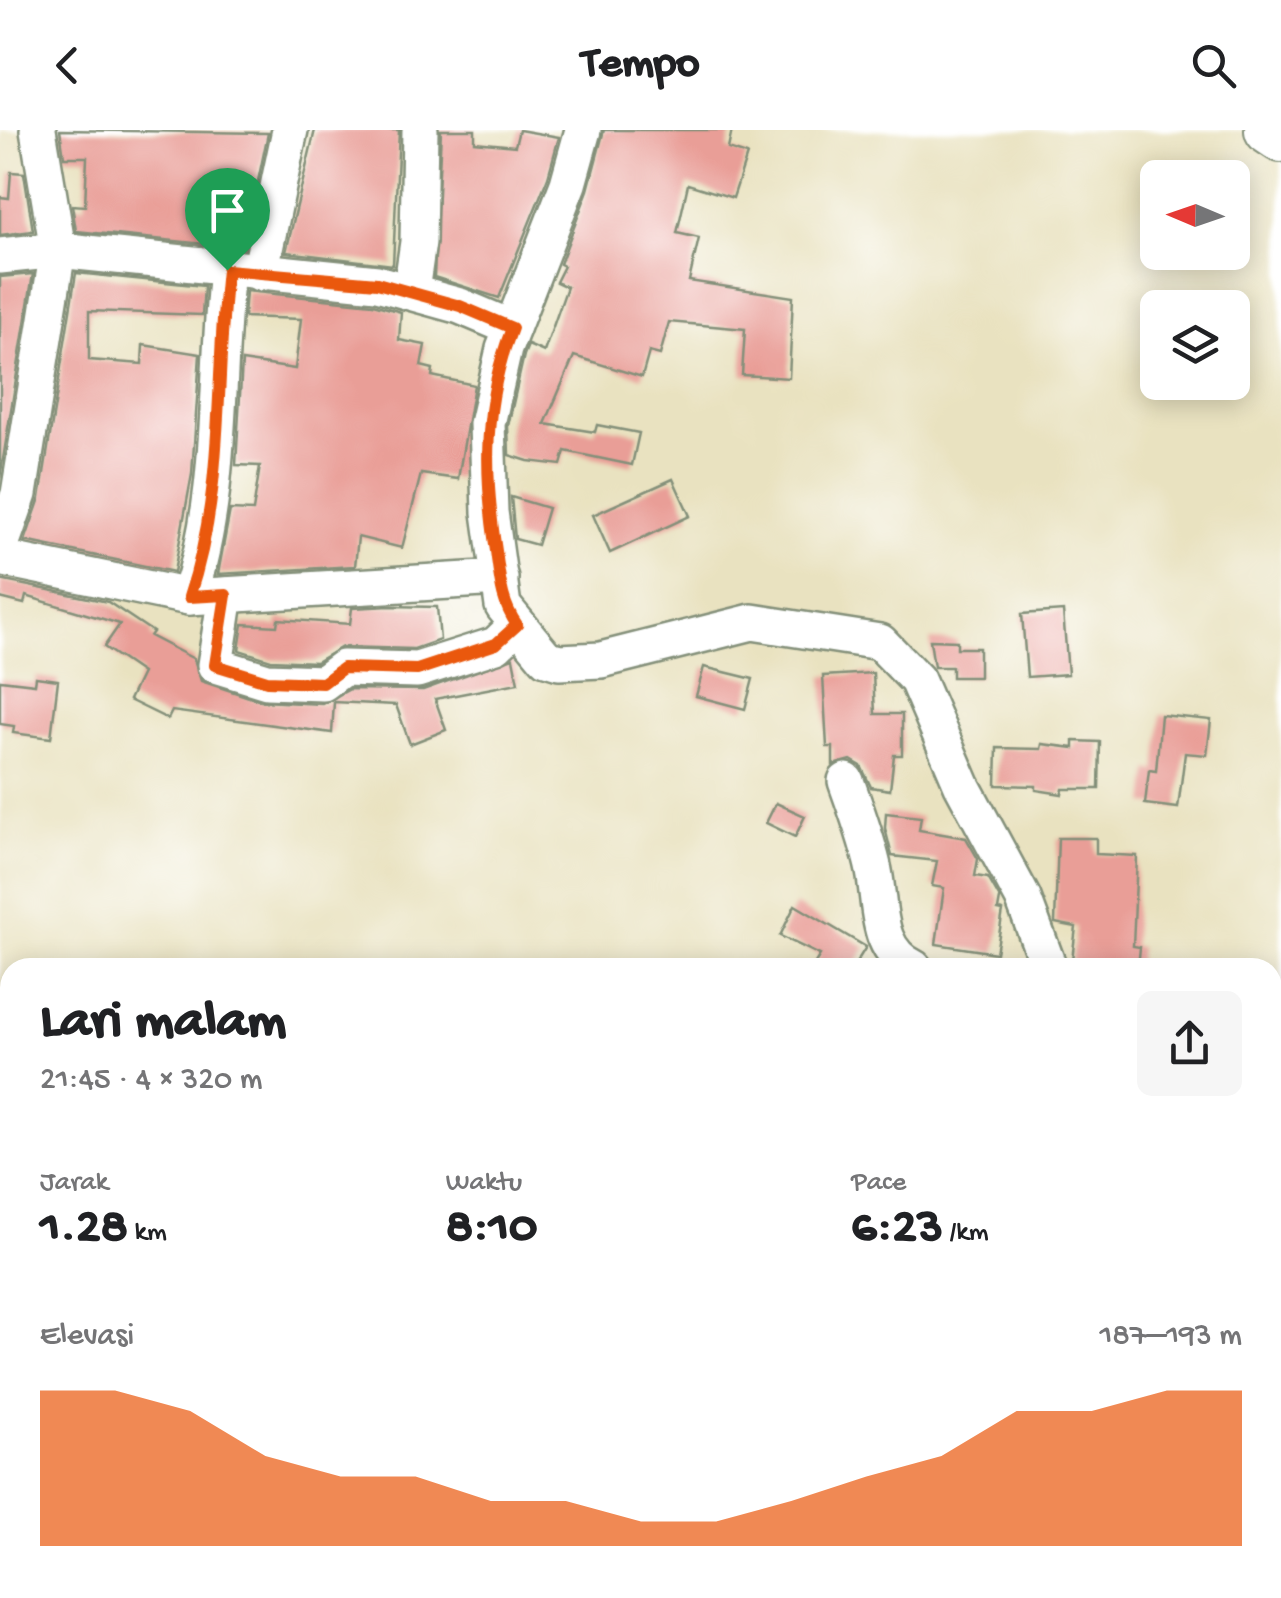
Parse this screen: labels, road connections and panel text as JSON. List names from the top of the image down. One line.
{"north":"left","page":{"header":"Tempo","heading":["Lari malam","21:45 · 4 × 320 m"],"stats":[["Jarak","1.28 km"],["Waktu","8:10"],["Pace","6:23 /km"]],"chart":["Elevasi","187–193 m"]}}
